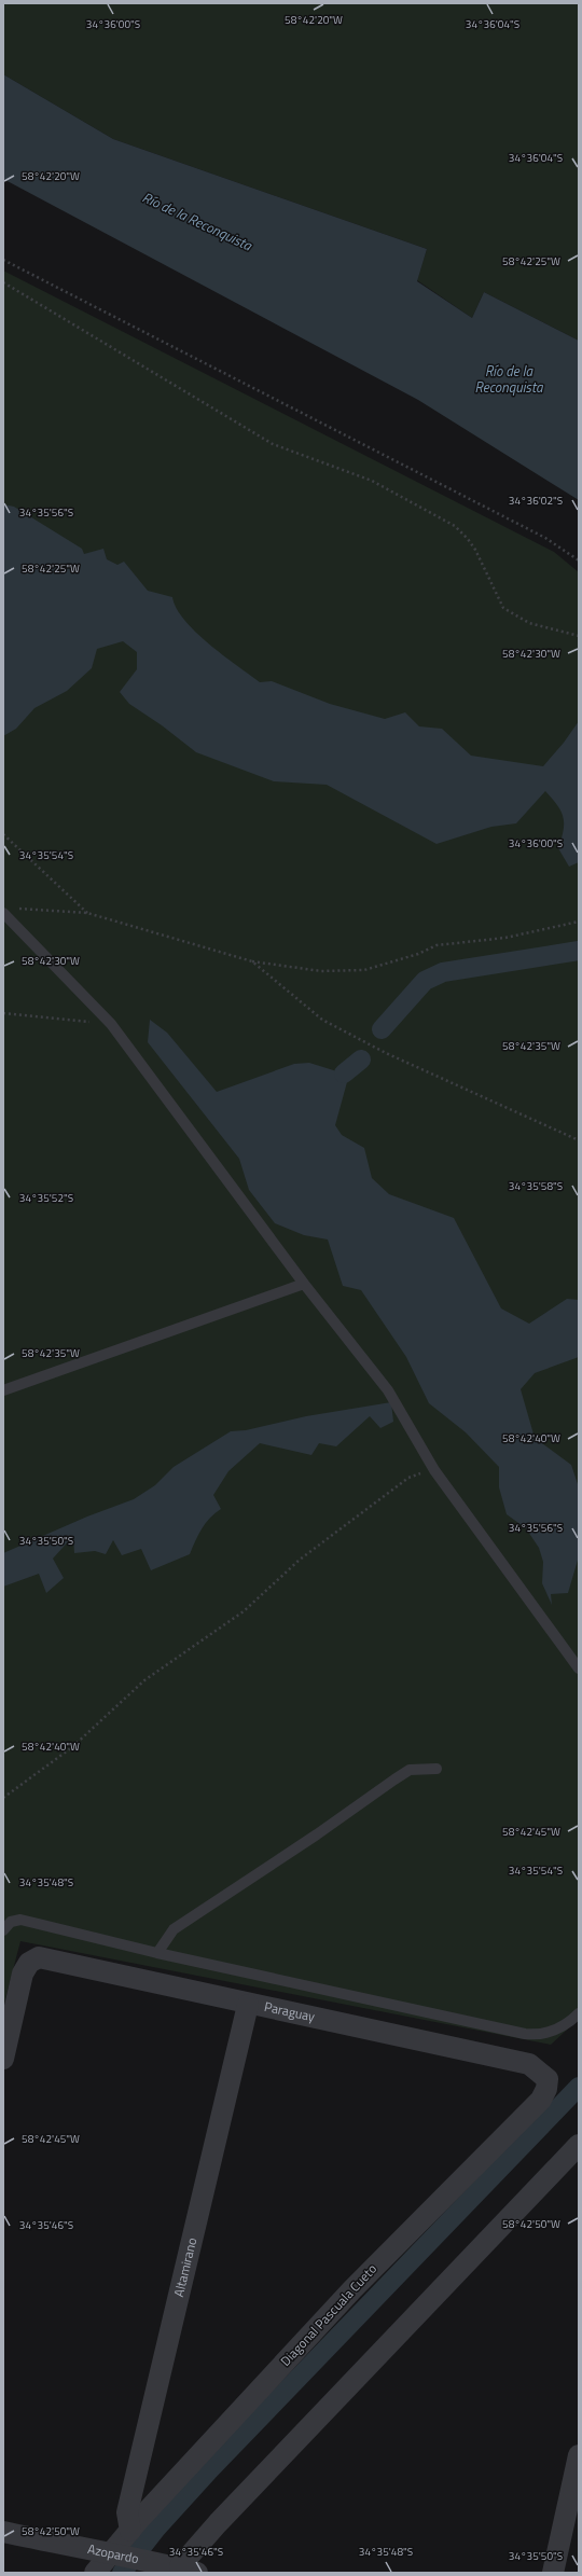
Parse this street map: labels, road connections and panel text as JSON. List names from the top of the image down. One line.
{"streets":{"street":["Paraguay","Altamirano","Diagonal Pascuala Cueto","Azopardo"]},"crossings":[["Paraguay","Altamirano"],["Paraguay","Diagonal Pascuala Cueto"],["Altamirano","Diagonal Pascuala Cueto"],["Diagonal Pascuala Cueto","Azopardo"]],"water":["Río de la Reconquista"],"coordinates":["58°42'20\"W","34°36'00\"S","34°36'04\"S","58°42'25\"W","34°36'02\"S","34°35'56\"S","58°42'30\"W","34°35'54\"S","58°42'35\"W","34°35'58\"S","34°35'52\"S","58°42'40\"W","34°35'50\"S","58°42'45\"W","34°35'48\"S","58°42'50\"W","34°35'46\"S"]}
